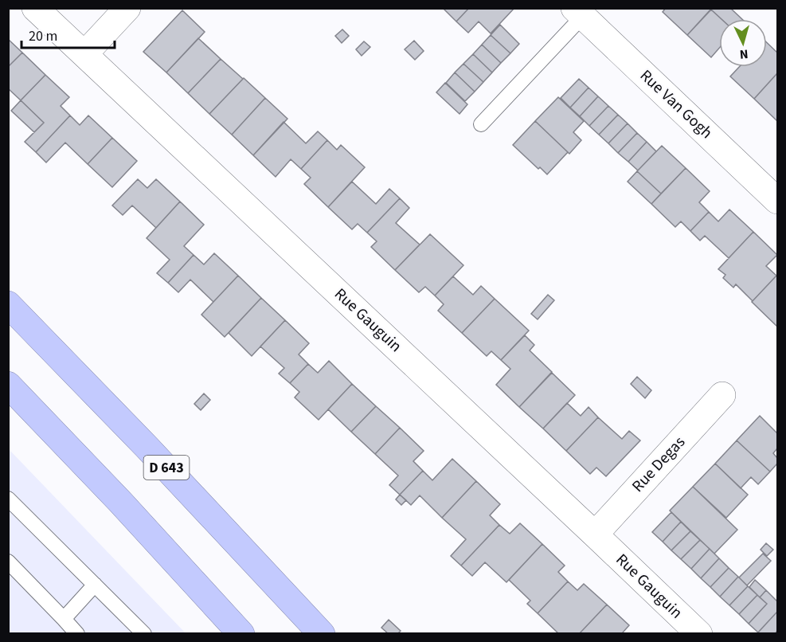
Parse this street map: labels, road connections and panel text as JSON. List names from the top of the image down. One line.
{"streets":{"highway":["D 643"],"street":["Rue Van Gogh","Rue Gauguin","Rue Degas"]},"crossings":[["Rue Gauguin","Rue Degas"]],"scale_bar":"20 m","north":"bottom"}
